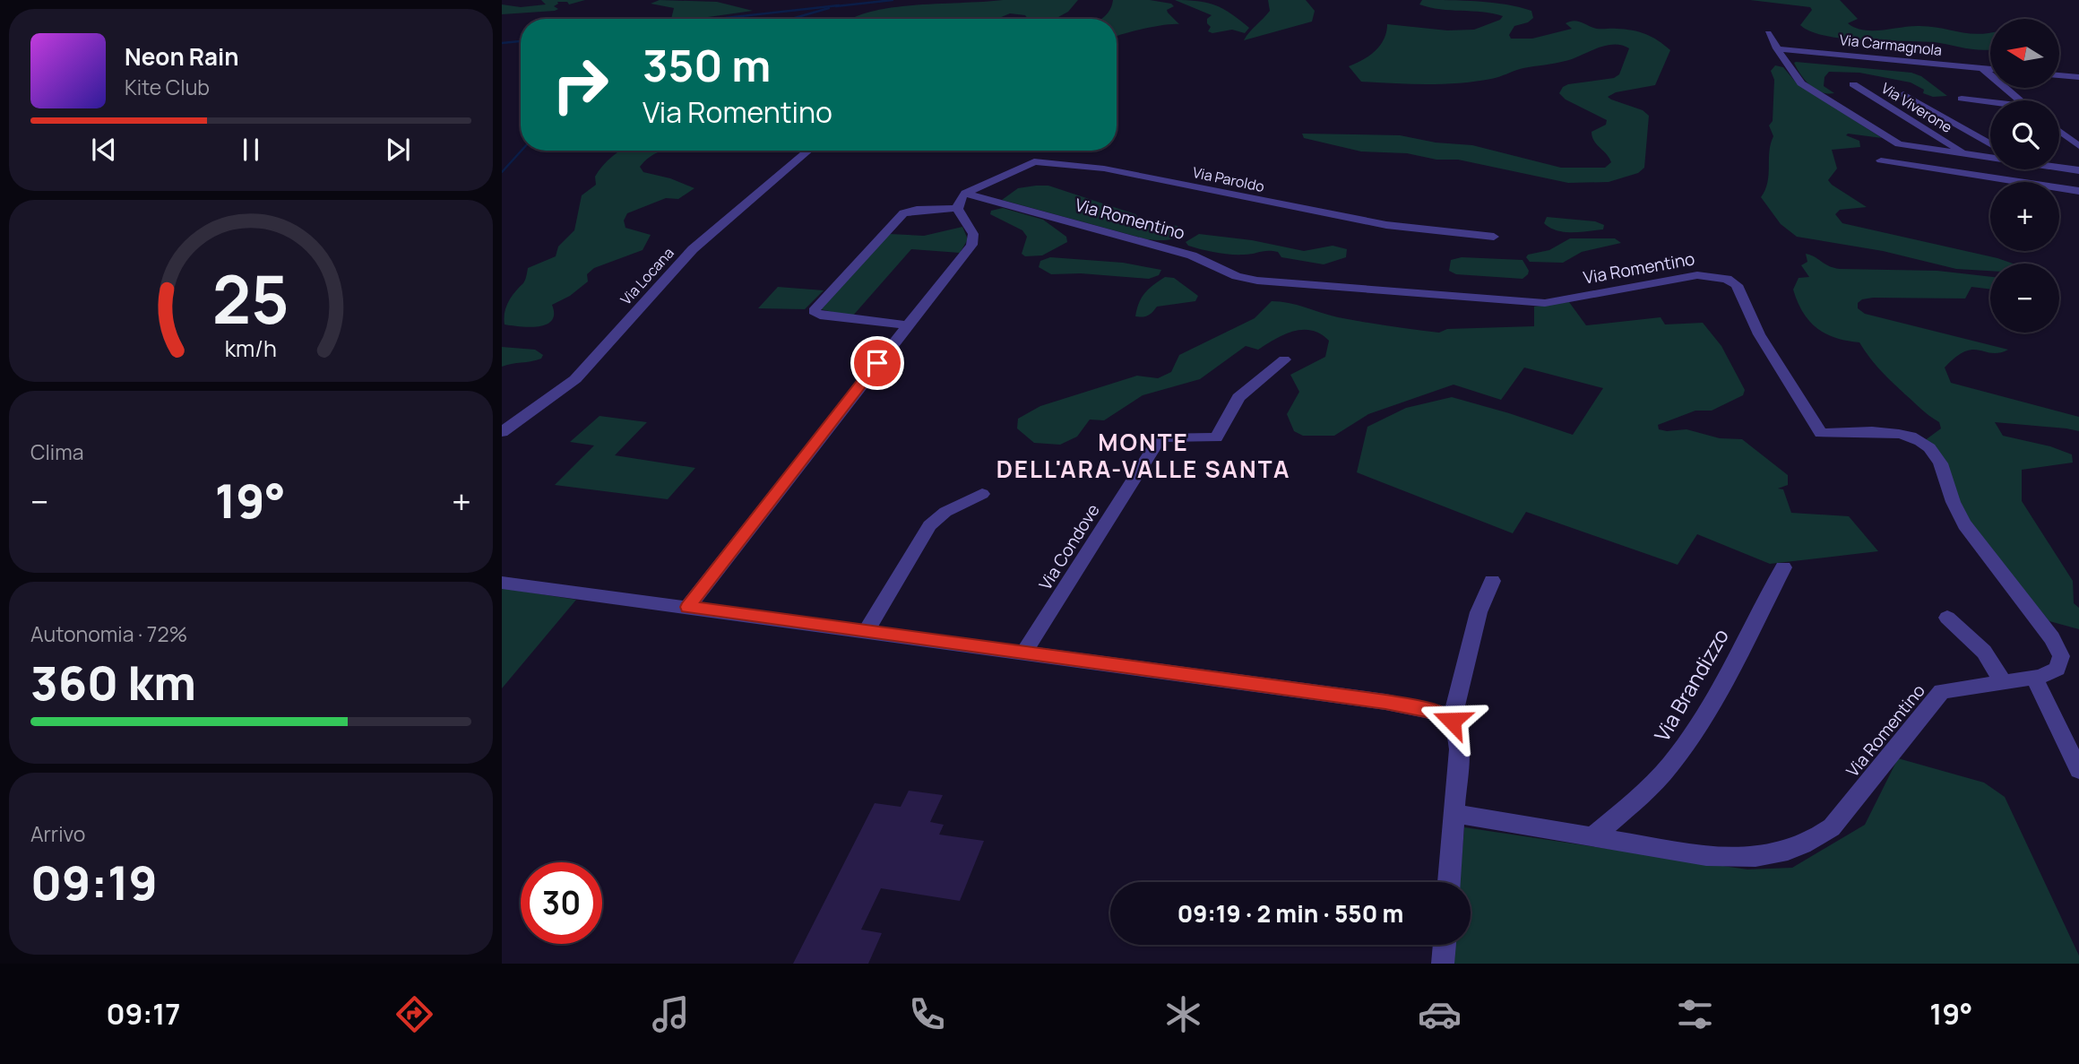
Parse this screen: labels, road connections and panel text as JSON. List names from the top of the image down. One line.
{"streets":{"street":["Via Carmagnola","Via Viverone","Via Paroldo","Via Romentino","Via Locana","Via Condove","Via Brandizzo"]},"crossings":[["Via Paroldo","Via Romentino"],["Via Romentino","Via Brandizzo"]],"districts":["MONTE DELL'ARA-VALLE SANTA"],"north":"left","page":{"map_buttons":["+","−"],"turn":["350 m","Via Romentino"],"song":["Neon Rain","Kite Club"],"tile":["Clima",["Autonomia · 72%","360 km"],["Arrivo","09:19"]],"heat":["−","19°","+"],"limit":"30","trip":"09:19 · 2 min · 550 m","tabs":["09:17","19°"],"gauge":["25","km/h"]}}
